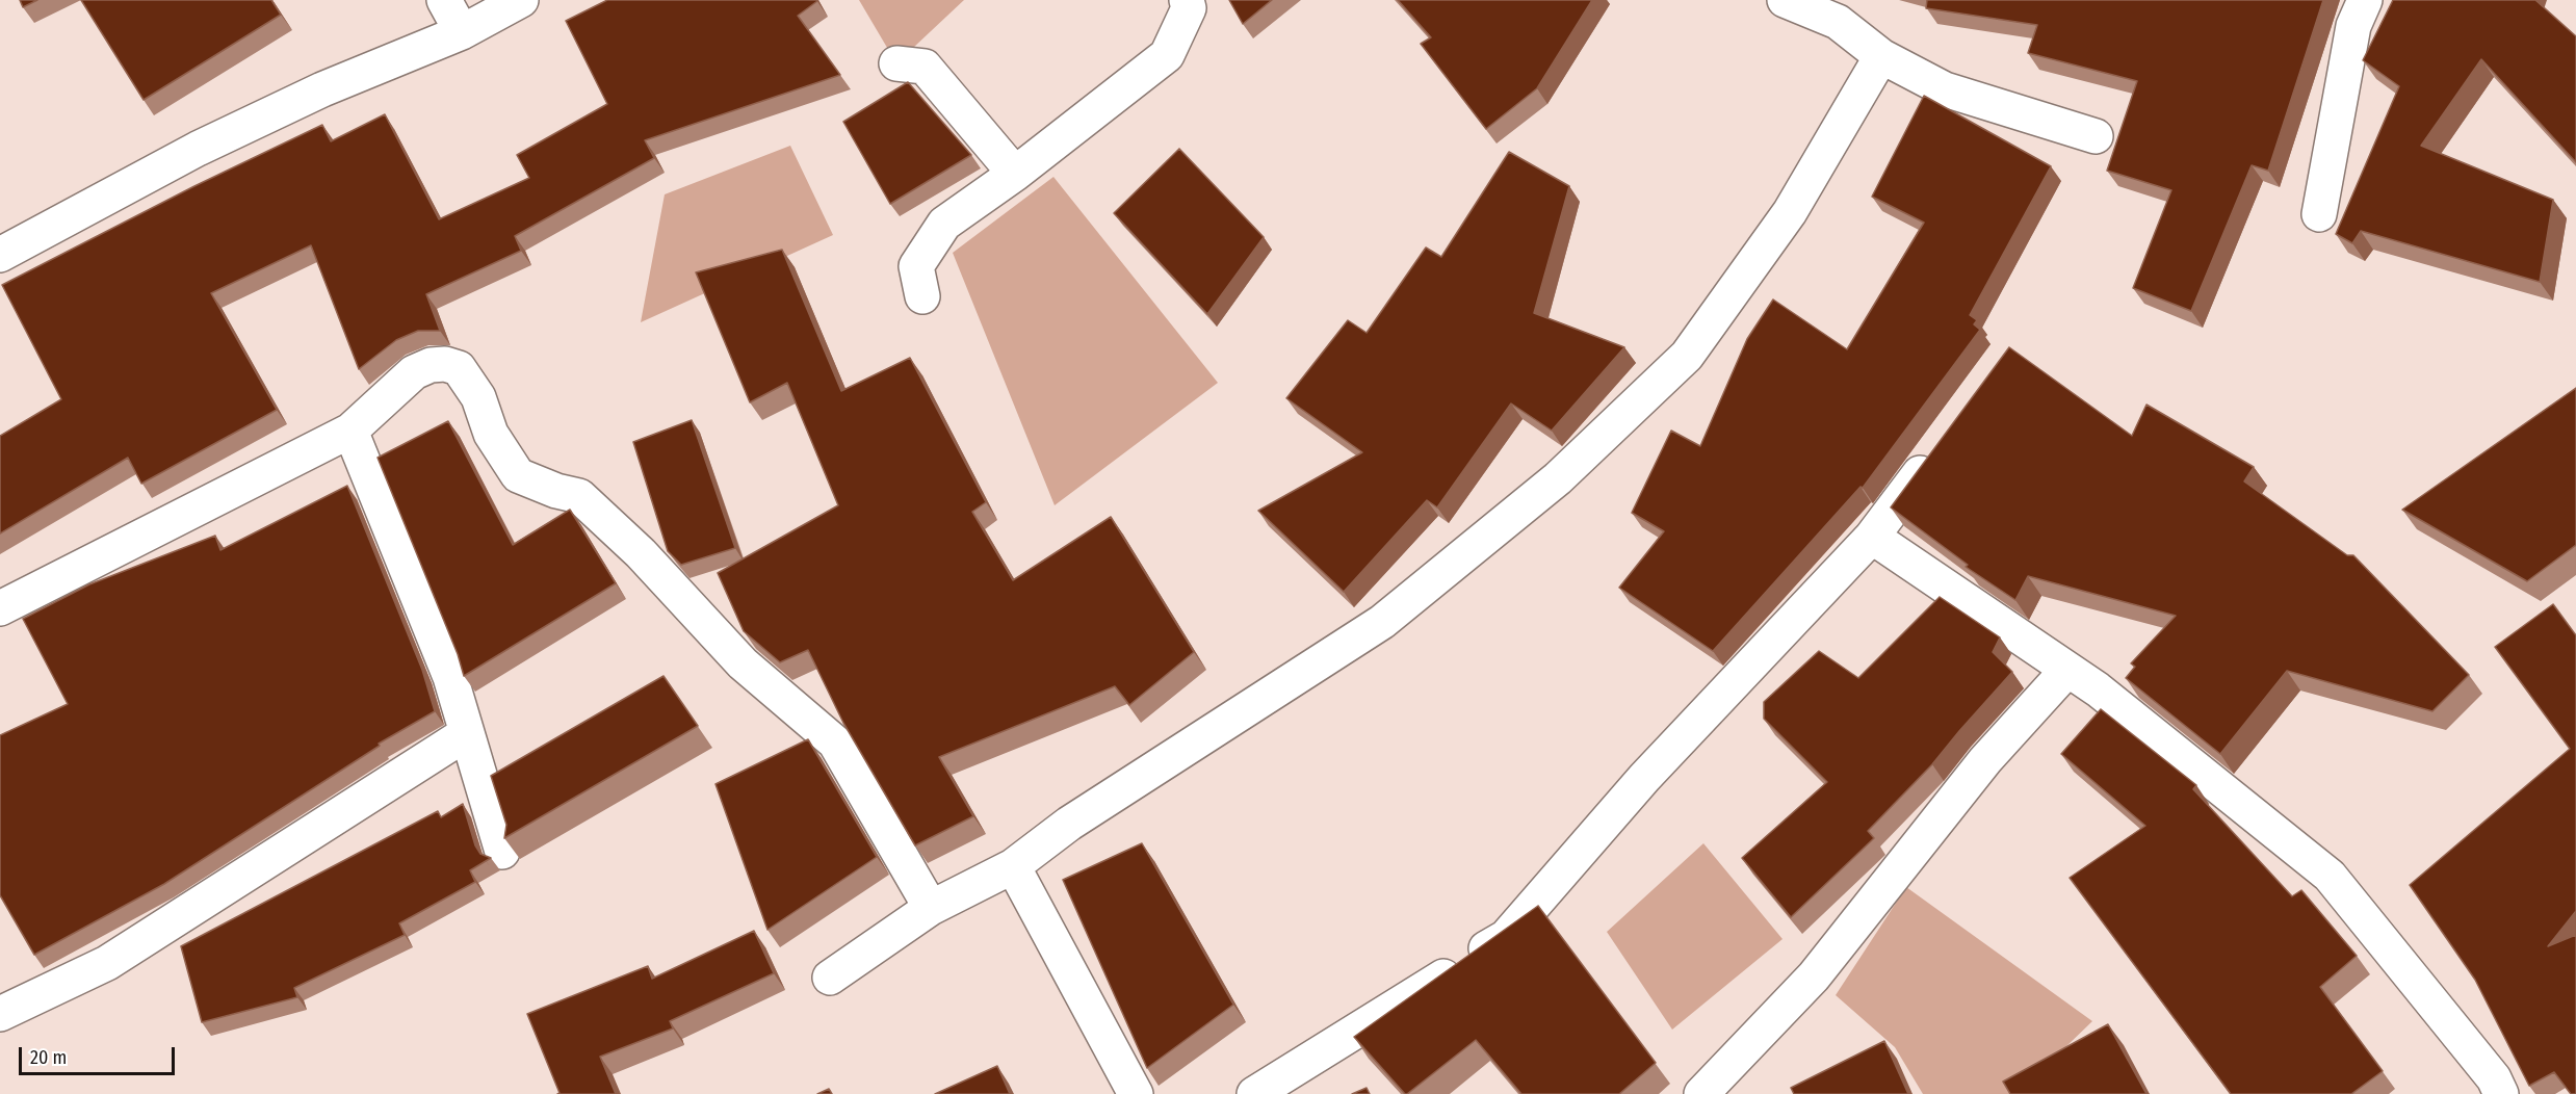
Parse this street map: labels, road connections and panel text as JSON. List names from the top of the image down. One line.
{"scale_bar":"20 m"}
